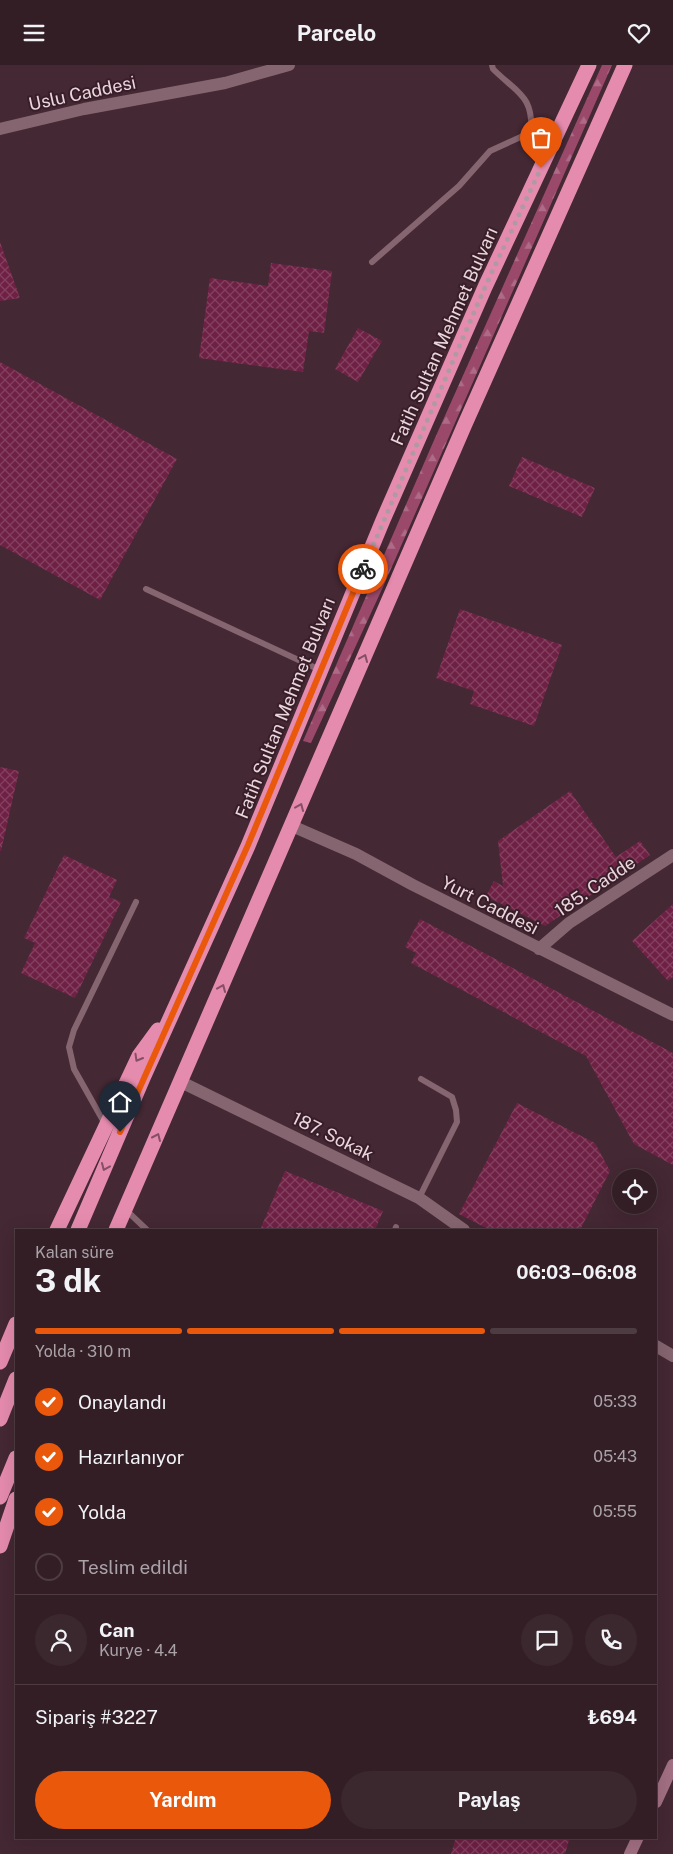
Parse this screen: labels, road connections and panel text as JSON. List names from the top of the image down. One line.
{"streets":{"highway":["Fatih Sultan Mehmet Bulvarı"],"street":["Uslu Caddesi","185. Cadde","Yurt Caddesi","187. Sokak"]},"crossings":[["185. Cadde","Yurt Caddesi"]],"page":{"header":"Parcelo","heading":["3 dk","Kalan süre","06:03–06:08"],"panel":["Can","Kurye · 4.4","Sipariş #3227","₺694"],"bar":"Yolda · 310 m","list":[["Onaylandı","05:33"],["Hazırlanıyor","05:43"],["Yolda","05:55"],"Teslim edildi"],"buttons":["Yardım","Paylaş"]}}
